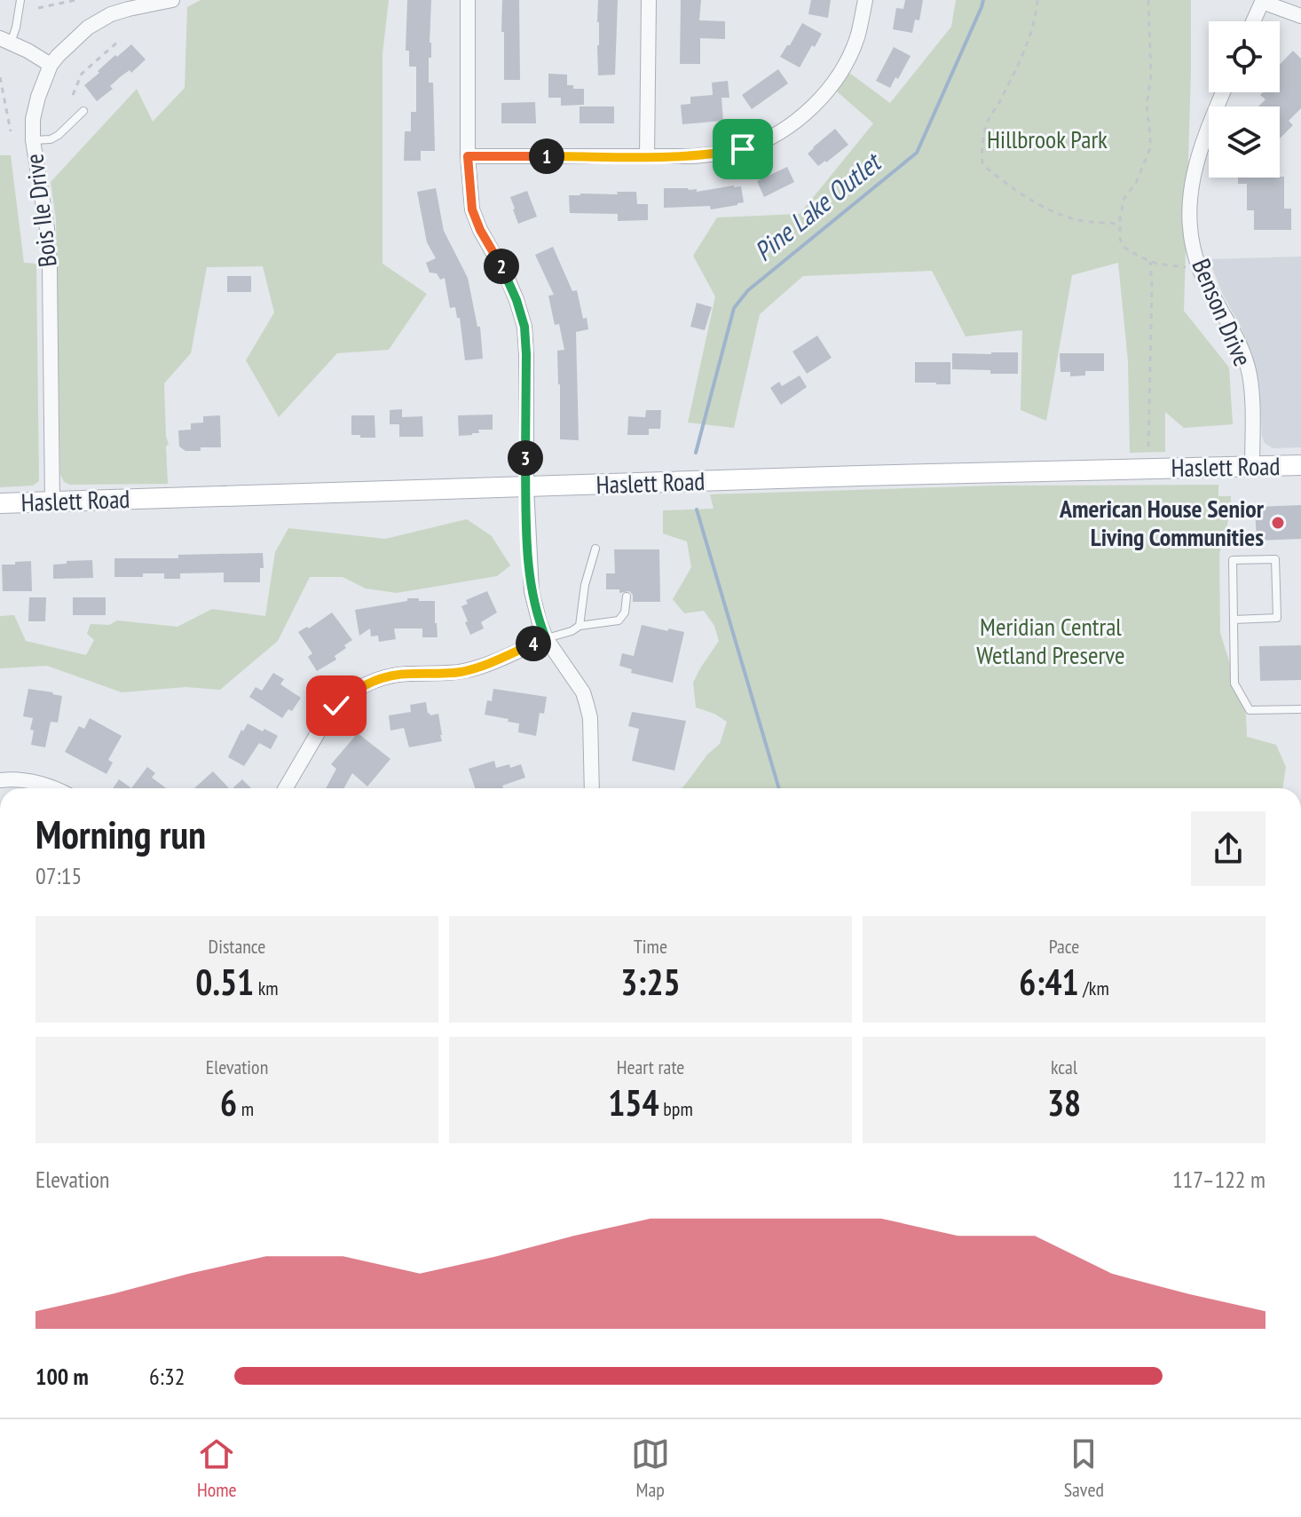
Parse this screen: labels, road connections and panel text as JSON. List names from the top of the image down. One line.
{"streets":{"main road":["Haslett Road"],"street":["Bois Ile Drive","Benson Drive"]},"crossings":[["Bois Ile Drive","Haslett Road"],["Benson Drive","Haslett Road"]],"water":["Pine Lake Outlet"],"parks":["Hillbrook Park","Meridian Central Wetland Preserve"],"places":["American House Senior Living Communities"],"page":{"pins":["1","2","3","4"],"heading":["Morning run","07:15"],"stats":[["Distance","0.51 km"],["Time","3:25"],["Pace","6:41 /km"],["Elevation","6 m"],["Heart rate","154 bpm"],["kcal","38"]],"chart":["Elevation","117–122 m"],"list":[{"name":"100 m","note":"6:32"}],"tabs":["Home","Map","Saved"]}}
